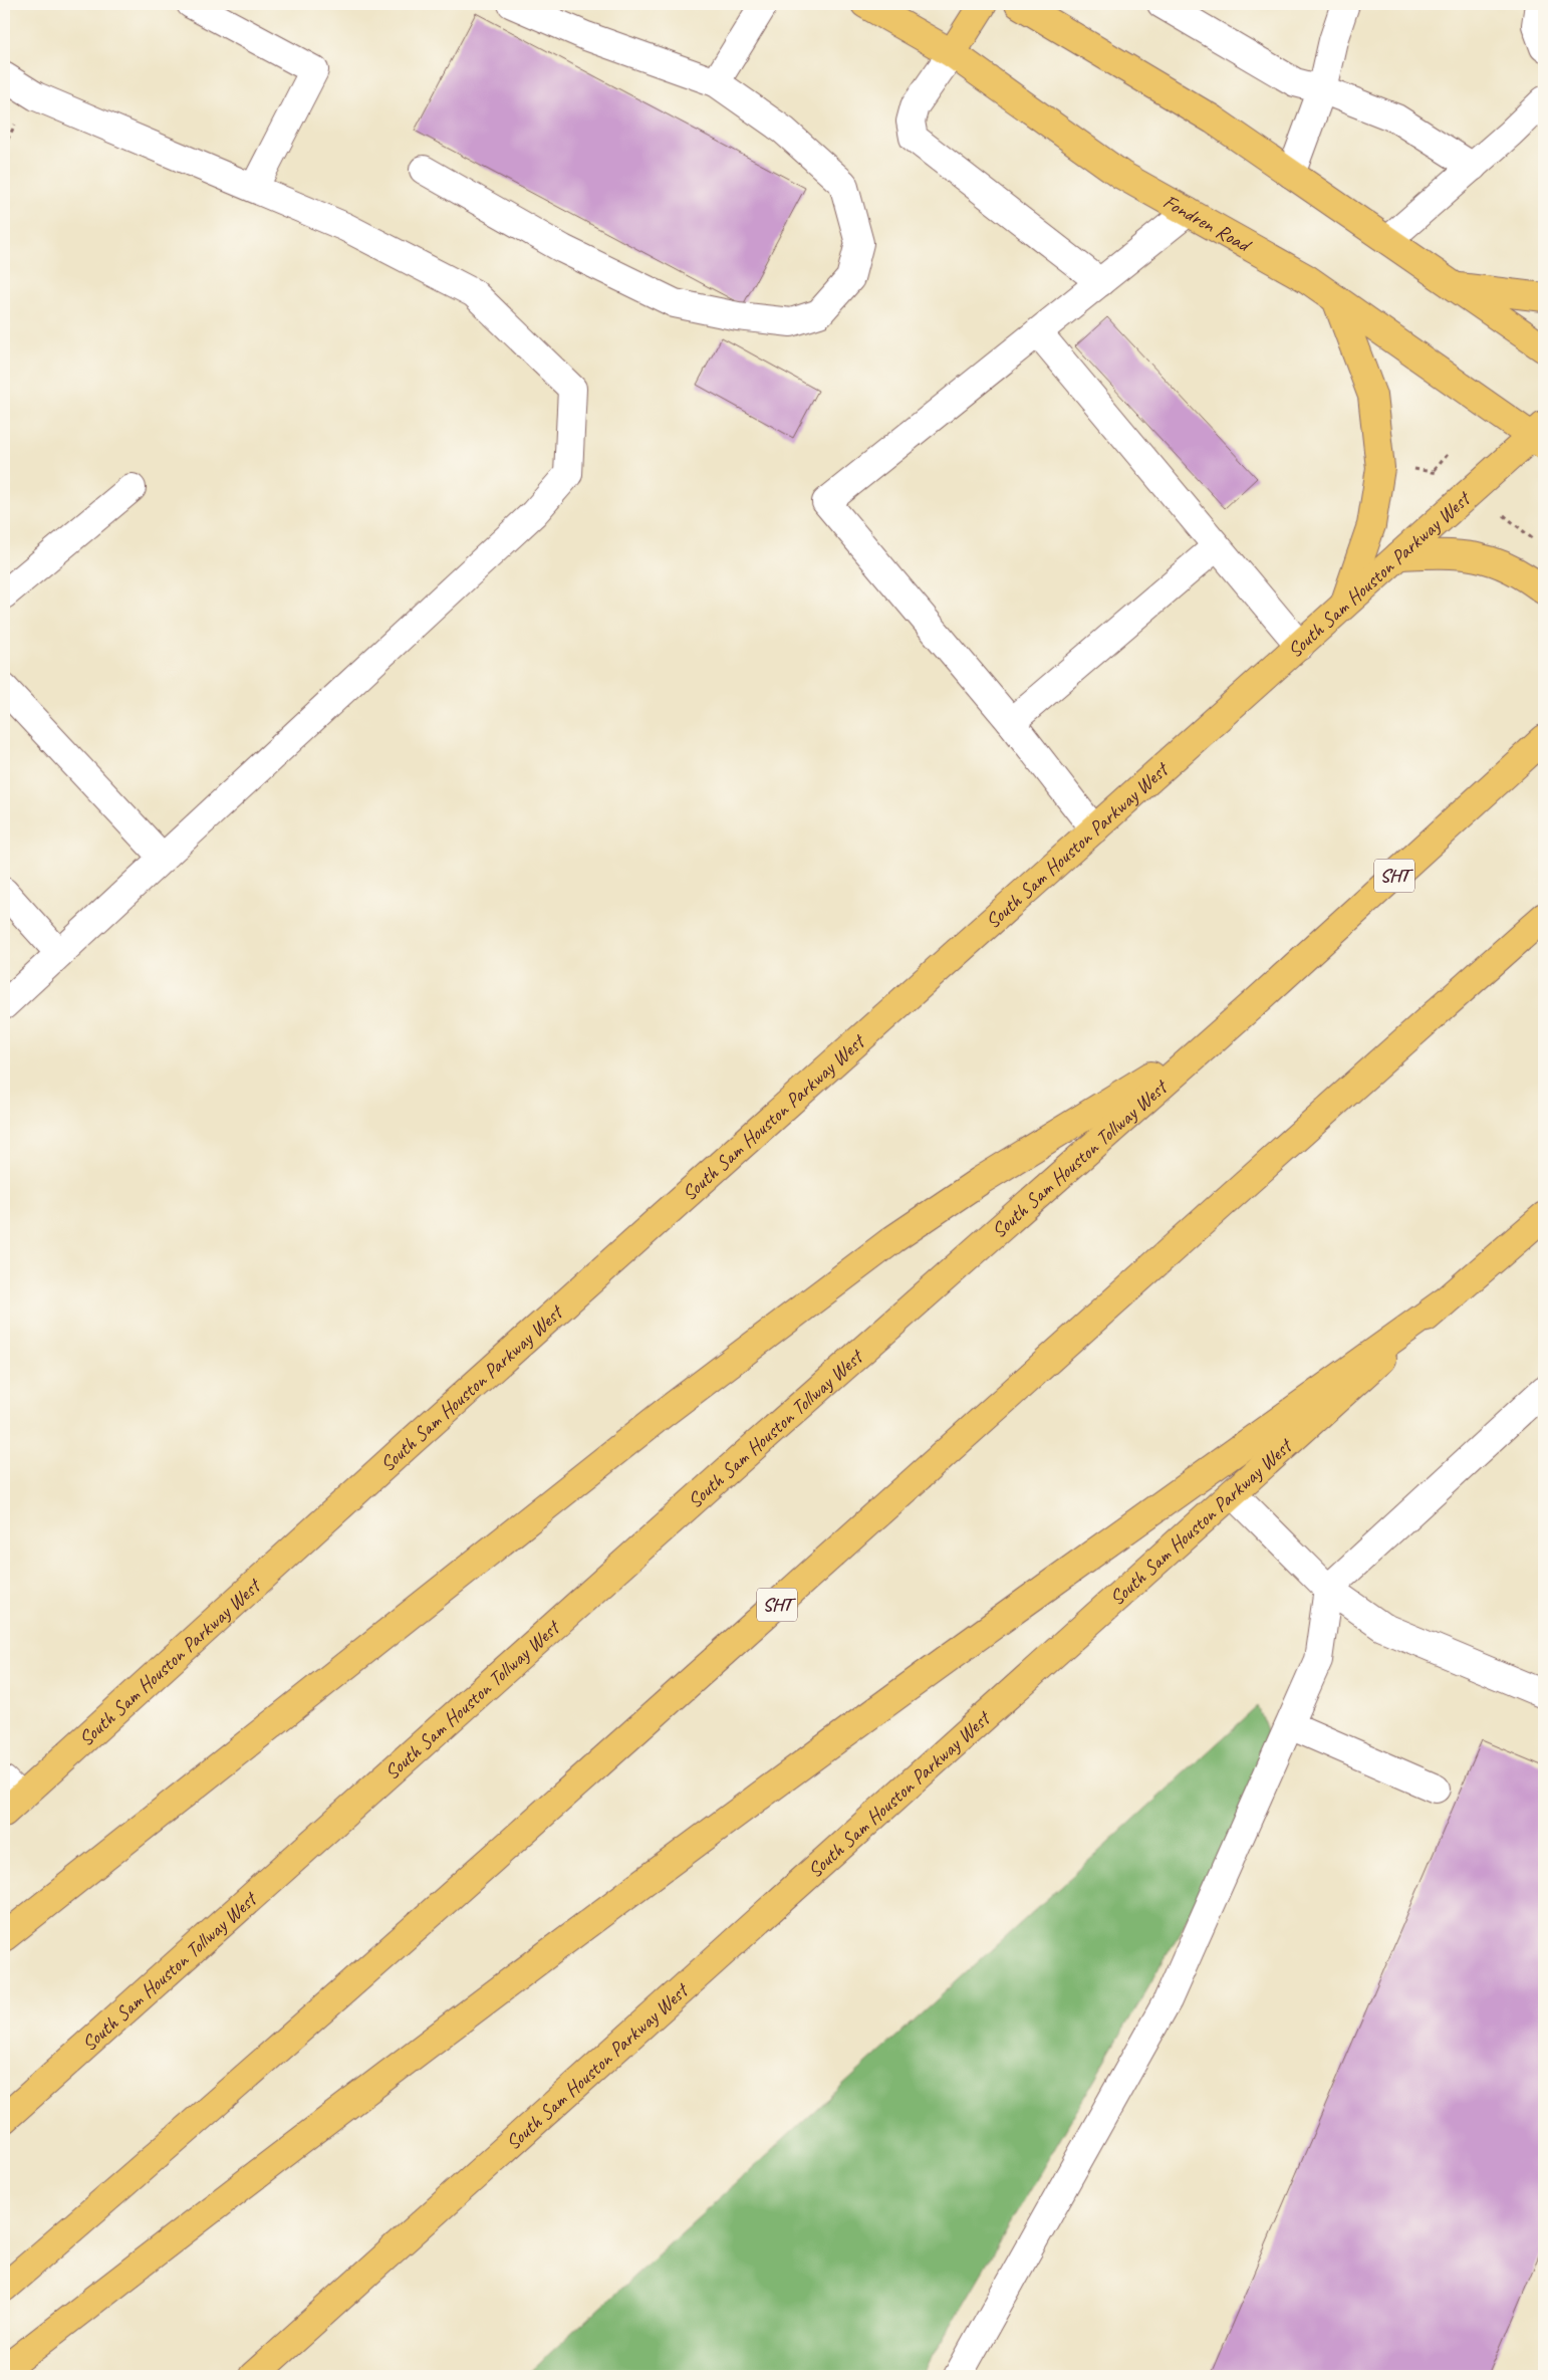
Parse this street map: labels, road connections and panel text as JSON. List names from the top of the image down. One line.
{"streets":{"main road":["Fondren Road","South Sam Houston Parkway West","SHT","South Sam Houston Tollway West"]},"crossings":[["Fondren Road","South Sam Houston Parkway West"]]}
